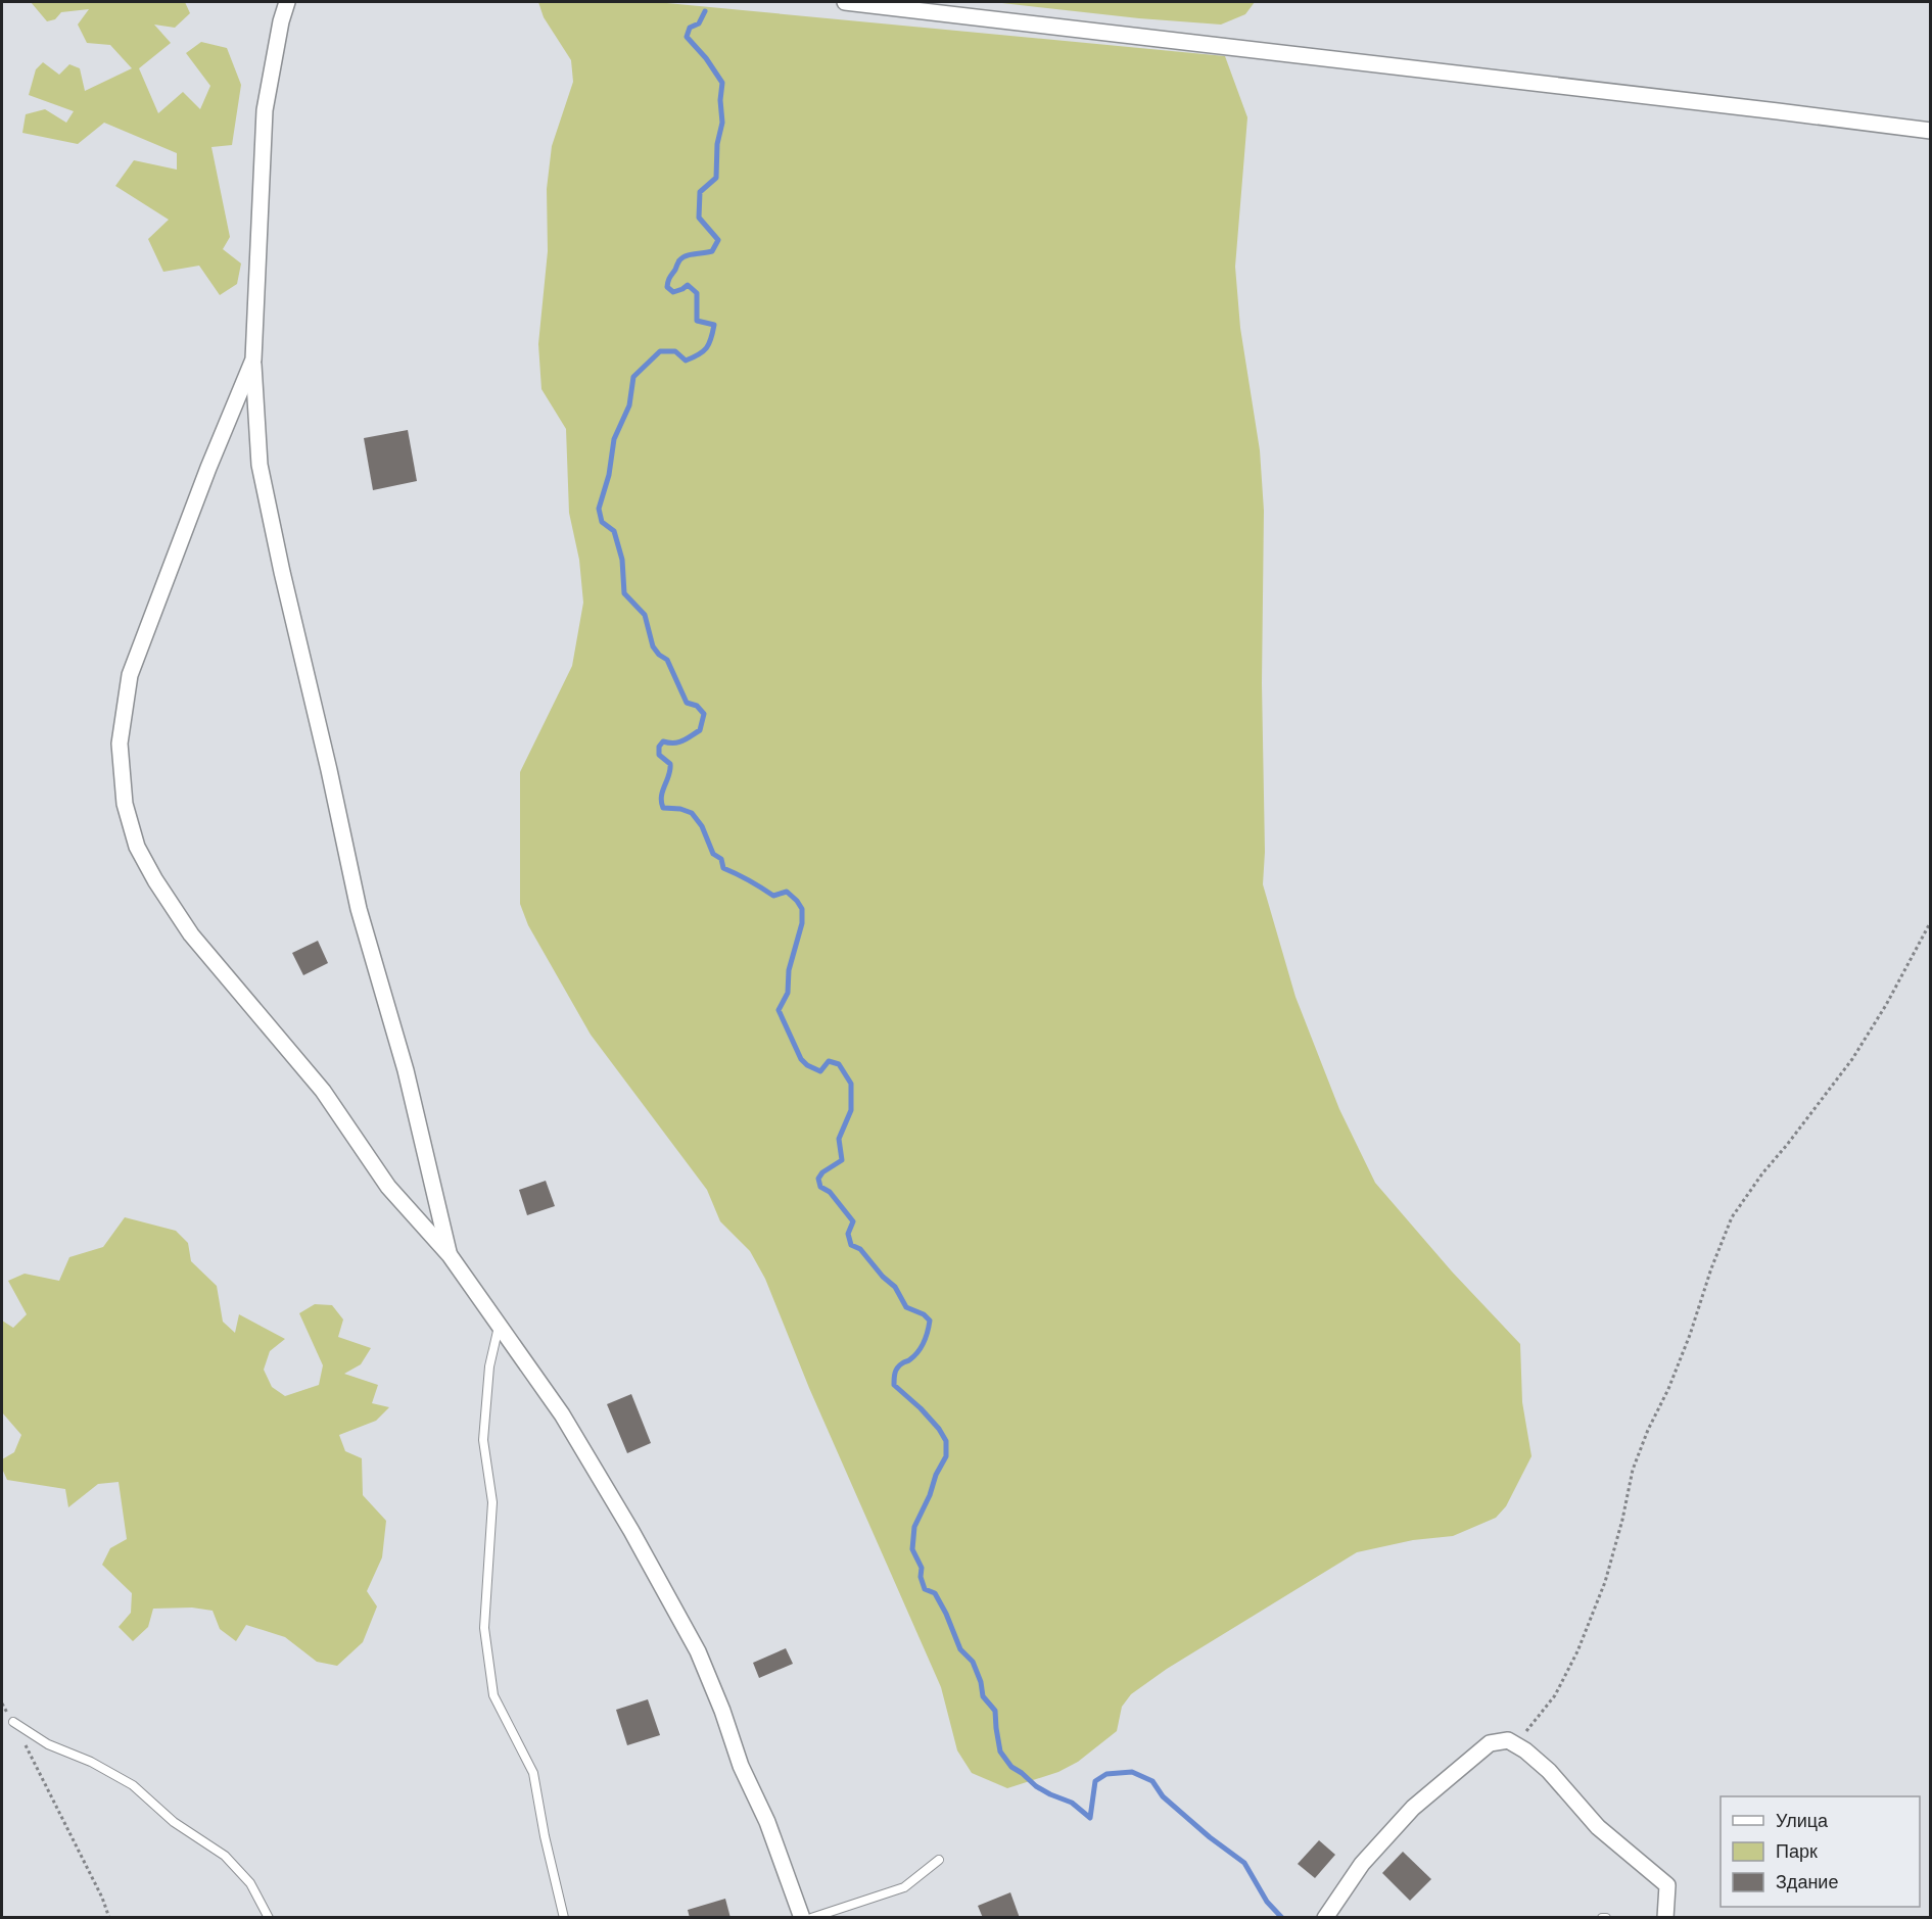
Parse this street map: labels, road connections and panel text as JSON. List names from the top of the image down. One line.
{"legend":["Улица","Парк","Здание"]}
